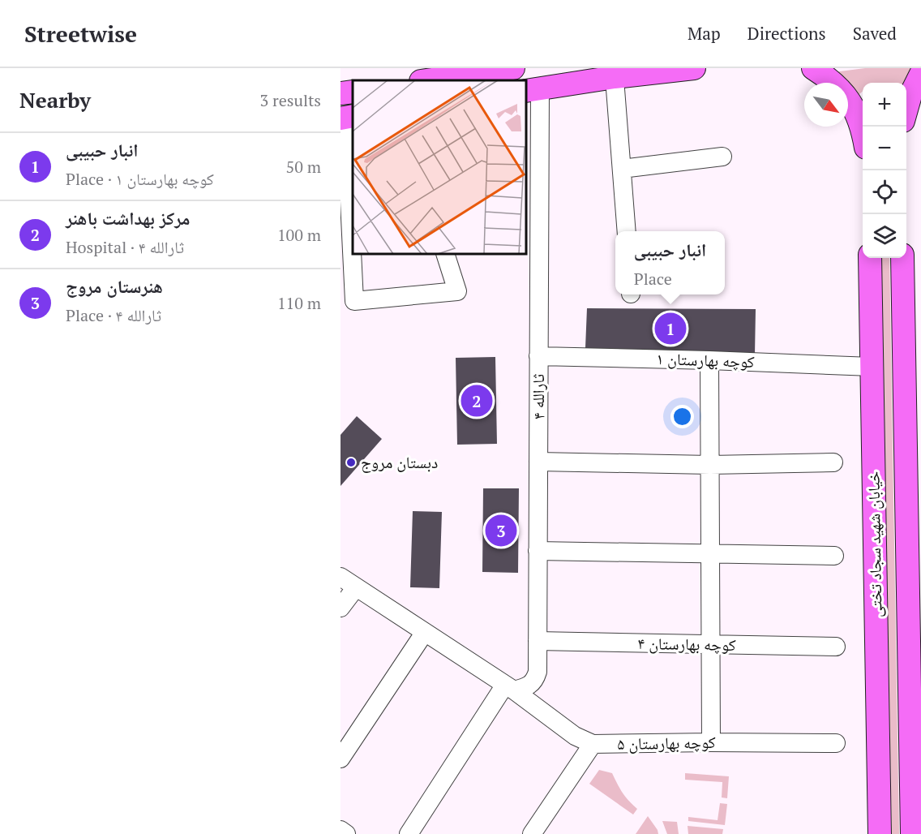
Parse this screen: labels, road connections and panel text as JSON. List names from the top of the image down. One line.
{"streets":{"main road":["خیابان شهید سجاد تختی"],"street":["کوچه بهارستان ۱","ثارالله ۴","کوچه بهارستان ۴","کوچه بهارستان ۵"]},"crossings":[["کوچه بهارستان ۱","ثارالله ۴"],["کوچه بهارستان ۱","خیابان شهید سجاد تختی"],["ثارالله ۴","کوچه بهارستان ۴"],["ثارالله ۴","کوچه بهارستان ۵"]],"places":["دبستان مروج"],"north":"bottom right","page":{"header":"Streetwise","nav":["Map","Directions","Saved"],"heading":["Nearby","3 results"],"map_buttons":["+","−"],"list":[{"mark":"1","name":"انبار حبیبی","note":"Place · کوچه بهارستان ۱","value":"50 m"},{"mark":"2","name":"مرکز بهداشت باهنر","note":"Hospital · ثارالله ۴","value":"100 m"},{"mark":"3","name":"هنرستان مروج","note":"Place · ثارالله ۴","value":"110 m"}],"popup":["انبار حبیبی","Place"],"pins":["1","2","3"]}}
